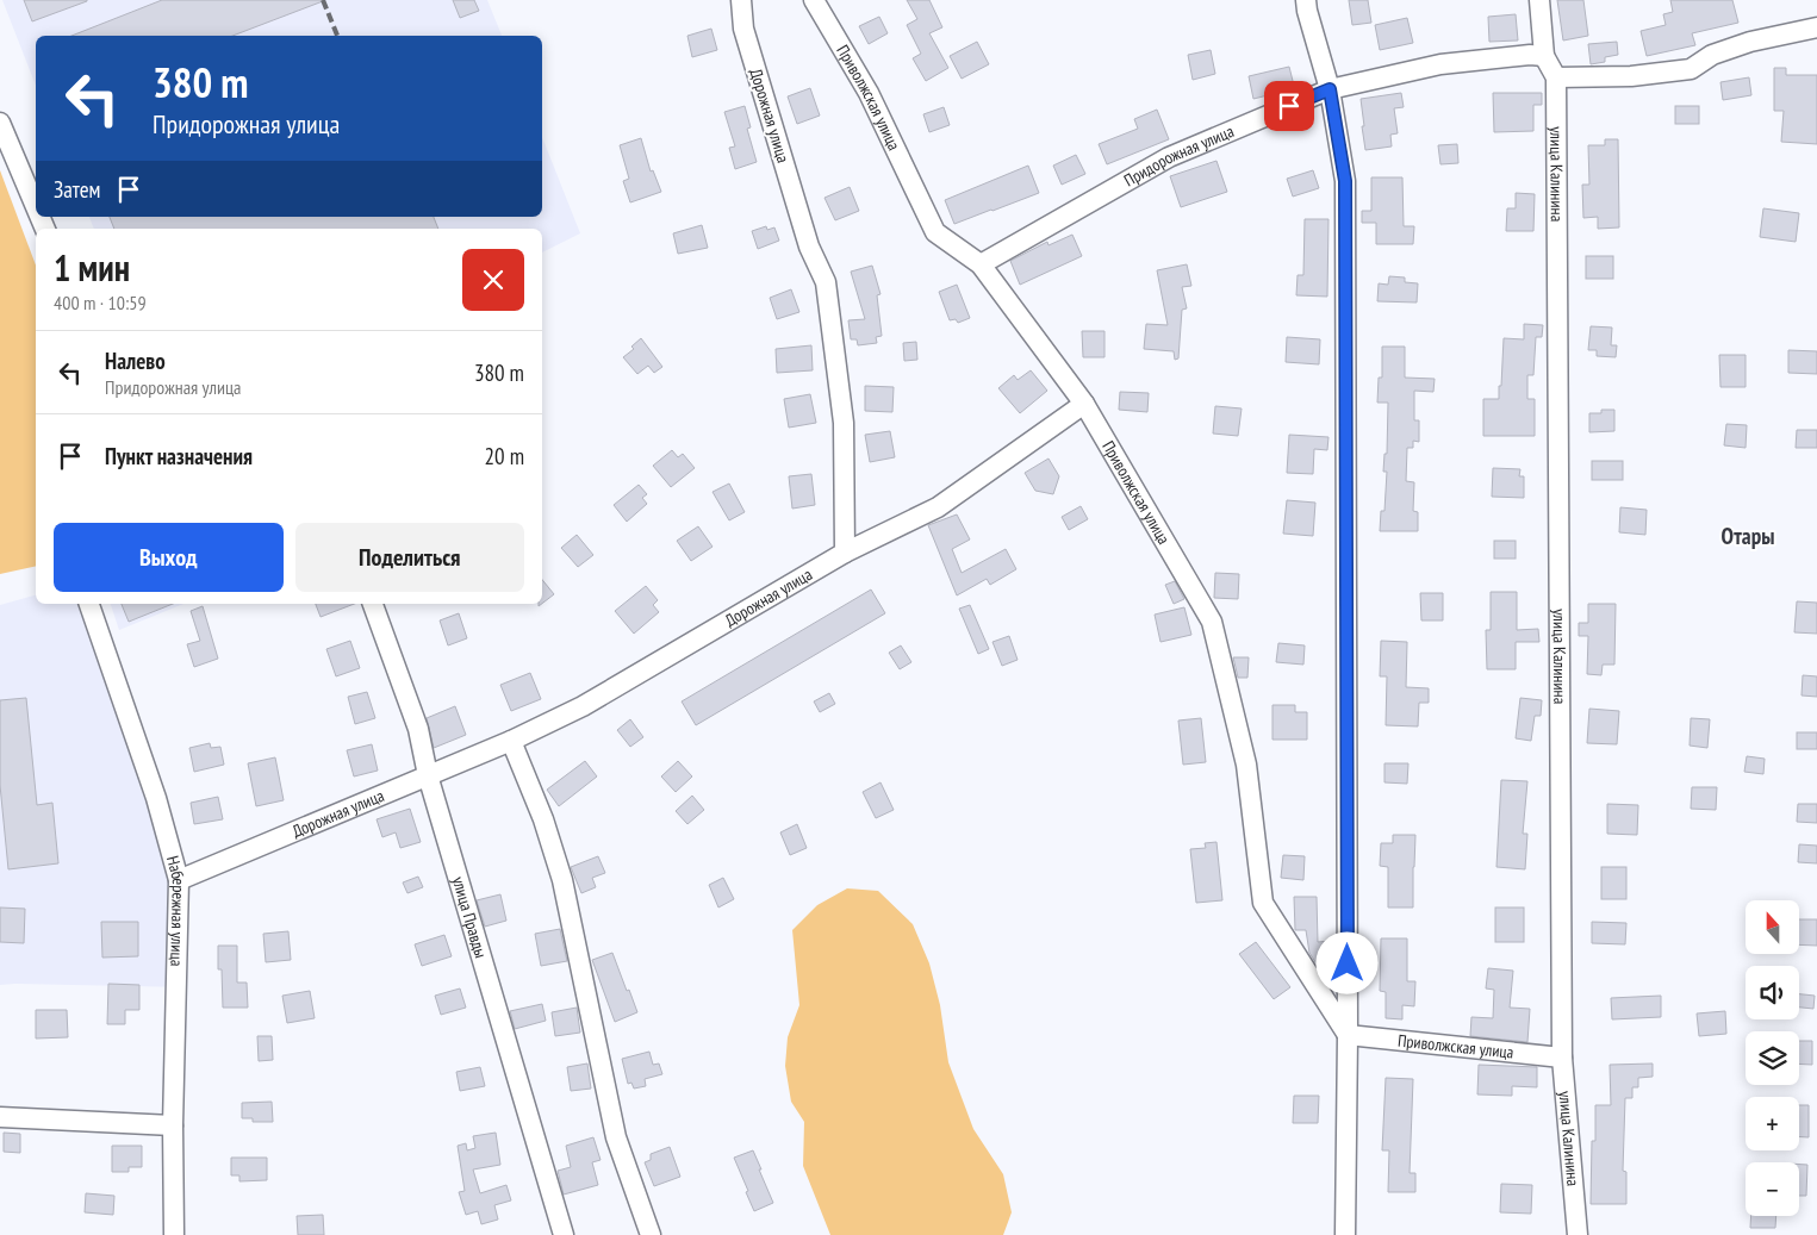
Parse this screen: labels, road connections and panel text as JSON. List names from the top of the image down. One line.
{"streets":{"street":["Приволжская улица","Дорожная улица","Придорожная улица","улица Калинина","Набережная улица","улица Правды"]},"crossings":[["Приволжская улица","Придорожная улица"],["Приволжская улица","улица Калинина"],["Дорожная улица","Набережная улица"],["Дорожная улица","улица Правды"]],"districts":["Отары"],"north":"top","page":{"turn":["380 m","Придорожная улица"],"then":"Затем","heading":["1 мин","400 m · 10:59"],"list":[{"name":"Налево","note":"Придорожная улица","value":"380 m"},{"name":"Пункт назначения","value":"20 m"}],"buttons":["Выход","Поделиться"],"map_buttons":["+","−"]}}
